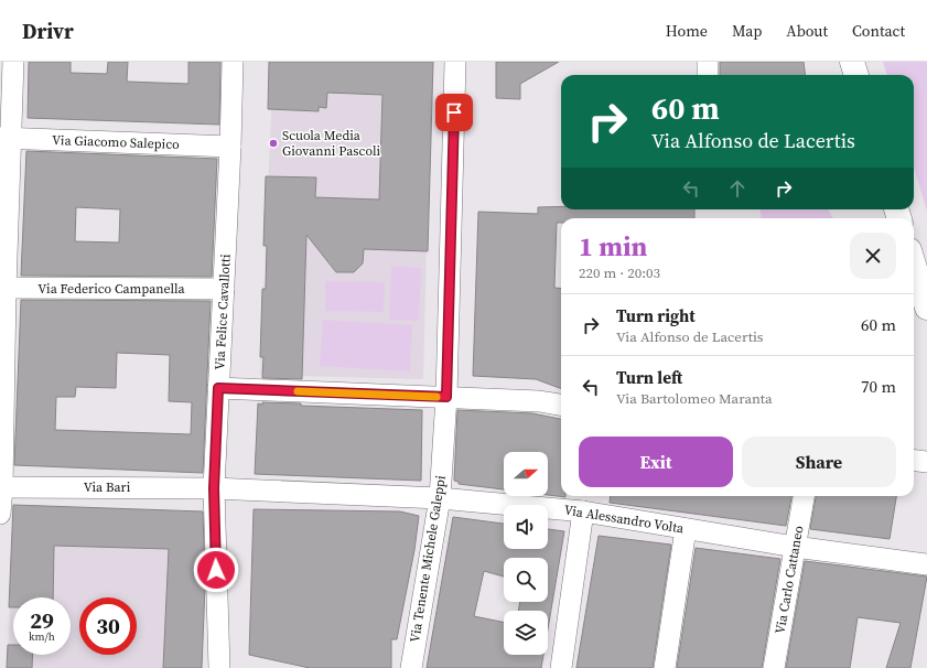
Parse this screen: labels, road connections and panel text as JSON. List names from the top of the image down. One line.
{"streets":{"street":["Via Giacomo Salepico","Via Federico Campanella","Via Felice Cavallotti","Via Bari","Via Alessandro Volta","Via Tenente Michele Galeppi","Via Carlo Cattaneo"]},"crossings":[["Via Giacomo Salepico","Via Felice Cavallotti"],["Via Federico Campanella","Via Felice Cavallotti"],["Via Felice Cavallotti","Via Bari"],["Via Felice Cavallotti","Via Alessandro Volta"],["Via Bari","Via Alessandro Volta"],["Via Alessandro Volta","Via Tenente Michele Galeppi"],["Via Alessandro Volta","Via Carlo Cattaneo"]],"places":["Scuola Media Giovanni Pascoli"],"north":"right","page":{"header":"Drivr","nav":["Home","Map","About","Contact"],"turn":["60 m","Via Alfonso de Lacertis"],"heading":["1 min","220 m · 20:03"],"list":[{"name":"Turn right","note":"Via Alfonso de Lacertis","value":"60 m"},{"name":"Turn left","note":"Via Bartolomeo Maranta","value":"70 m"}],"buttons":["Exit","Share"],"speed":"29 km/h","limit":"30"}}
